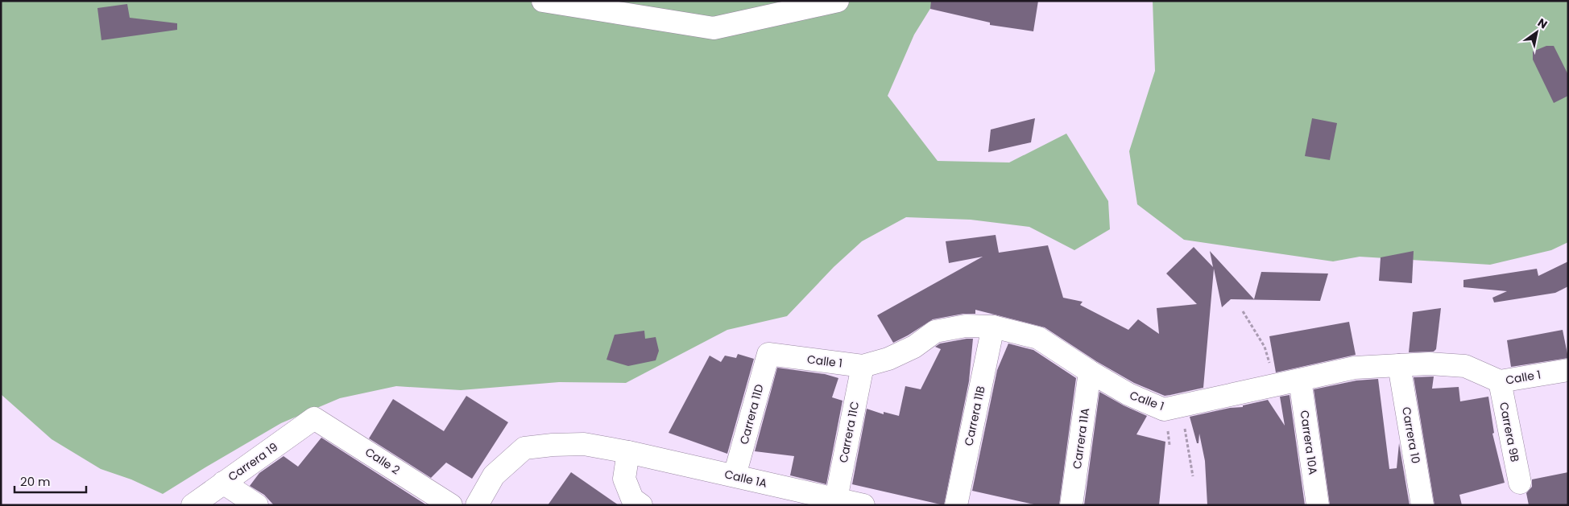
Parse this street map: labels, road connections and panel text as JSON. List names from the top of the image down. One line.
{"streets":{"street":["Calle 1","Carrera 11D","Carrera 11B","Carrera 11C","Carrera 9B","Carrera 10","Carrera 11A","Carrera 10A","Calle 2","Carrera 19","Calle 1A"]},"crossings":[["Calle 1","Carrera 11D"],["Calle 1","Carrera 11B"],["Calle 1","Carrera 11C"],["Calle 1","Carrera 9B"],["Calle 1","Carrera 10"],["Calle 1","Carrera 11A"],["Calle 1","Carrera 10A"],["Carrera 11D","Calle 1A"],["Carrera 11C","Calle 1A"],["Calle 2","Carrera 19"]],"scale_bar":"20 m","north":"top right"}
